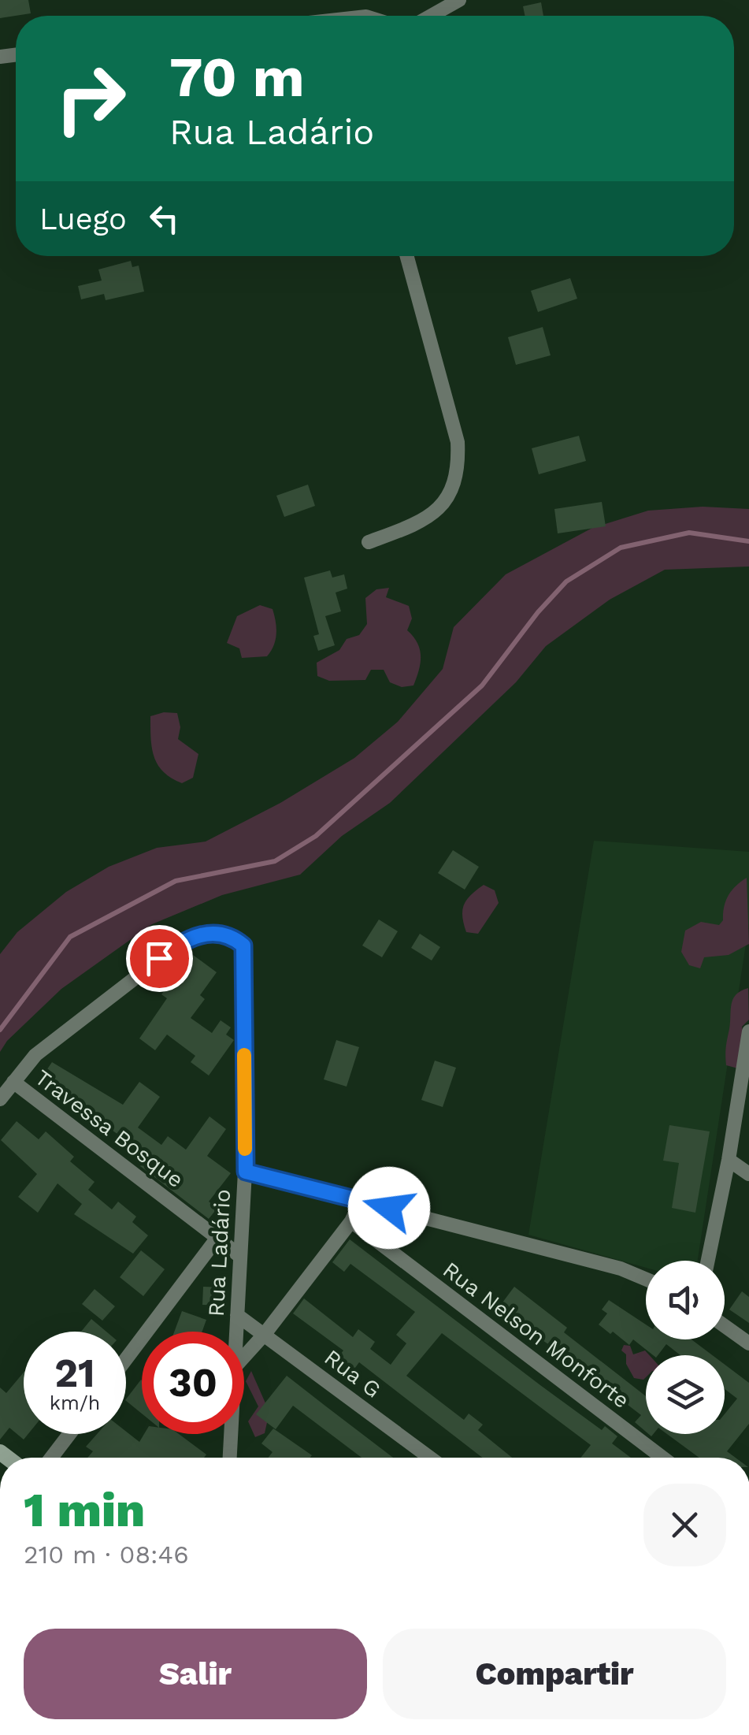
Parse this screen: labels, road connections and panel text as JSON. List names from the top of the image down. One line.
{"streets":{"street":["Travessa Bosque","Rua Ladário","Rua Nelson Monforte","Rua G"]},"crossings":[["Travessa Bosque","Rua Ladário"],["Rua Ladário","Rua G"]],"page":{"turn":["70 m","Rua Ladário"],"then":"Luego","speed":"21 km/h","limit":"30","heading":["1 min","210 m · 08:46"],"buttons":["Salir","Compartir"]}}
